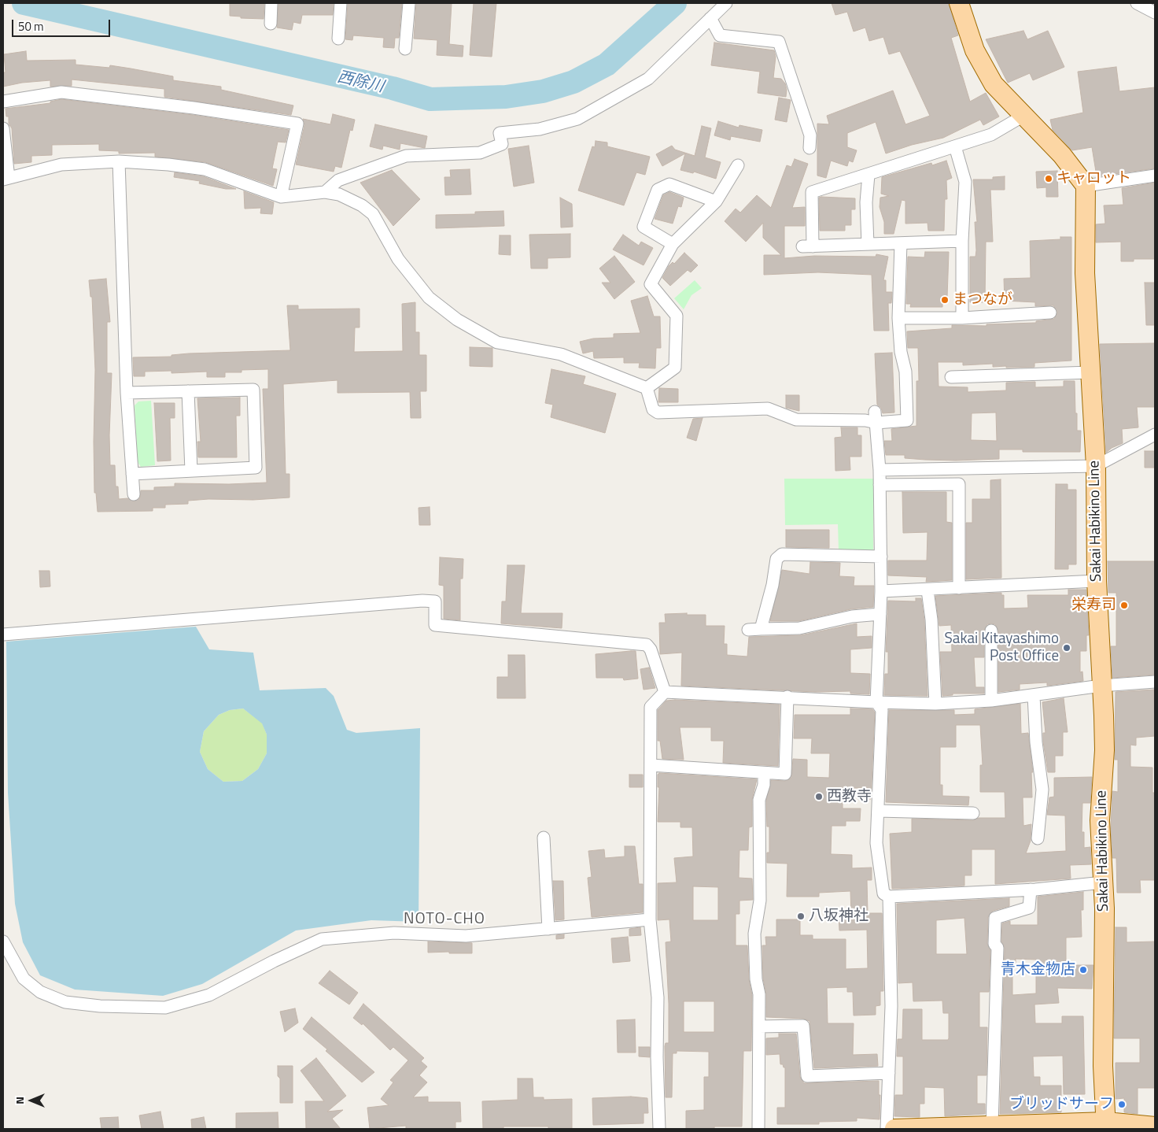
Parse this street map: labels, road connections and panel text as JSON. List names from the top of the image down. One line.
{"streets":{"main road":["Sakai Habikino Line"]},"districts":["NOTO-CHO"],"water":["西除川"],"places":["キャロット","まつなが","栄寿司","Sakai Kitayashimo Post Office","西教寺","八坂神社","青木金物店","ブリッドサーフ"],"scale_bar":"50 m","north":"left"}
